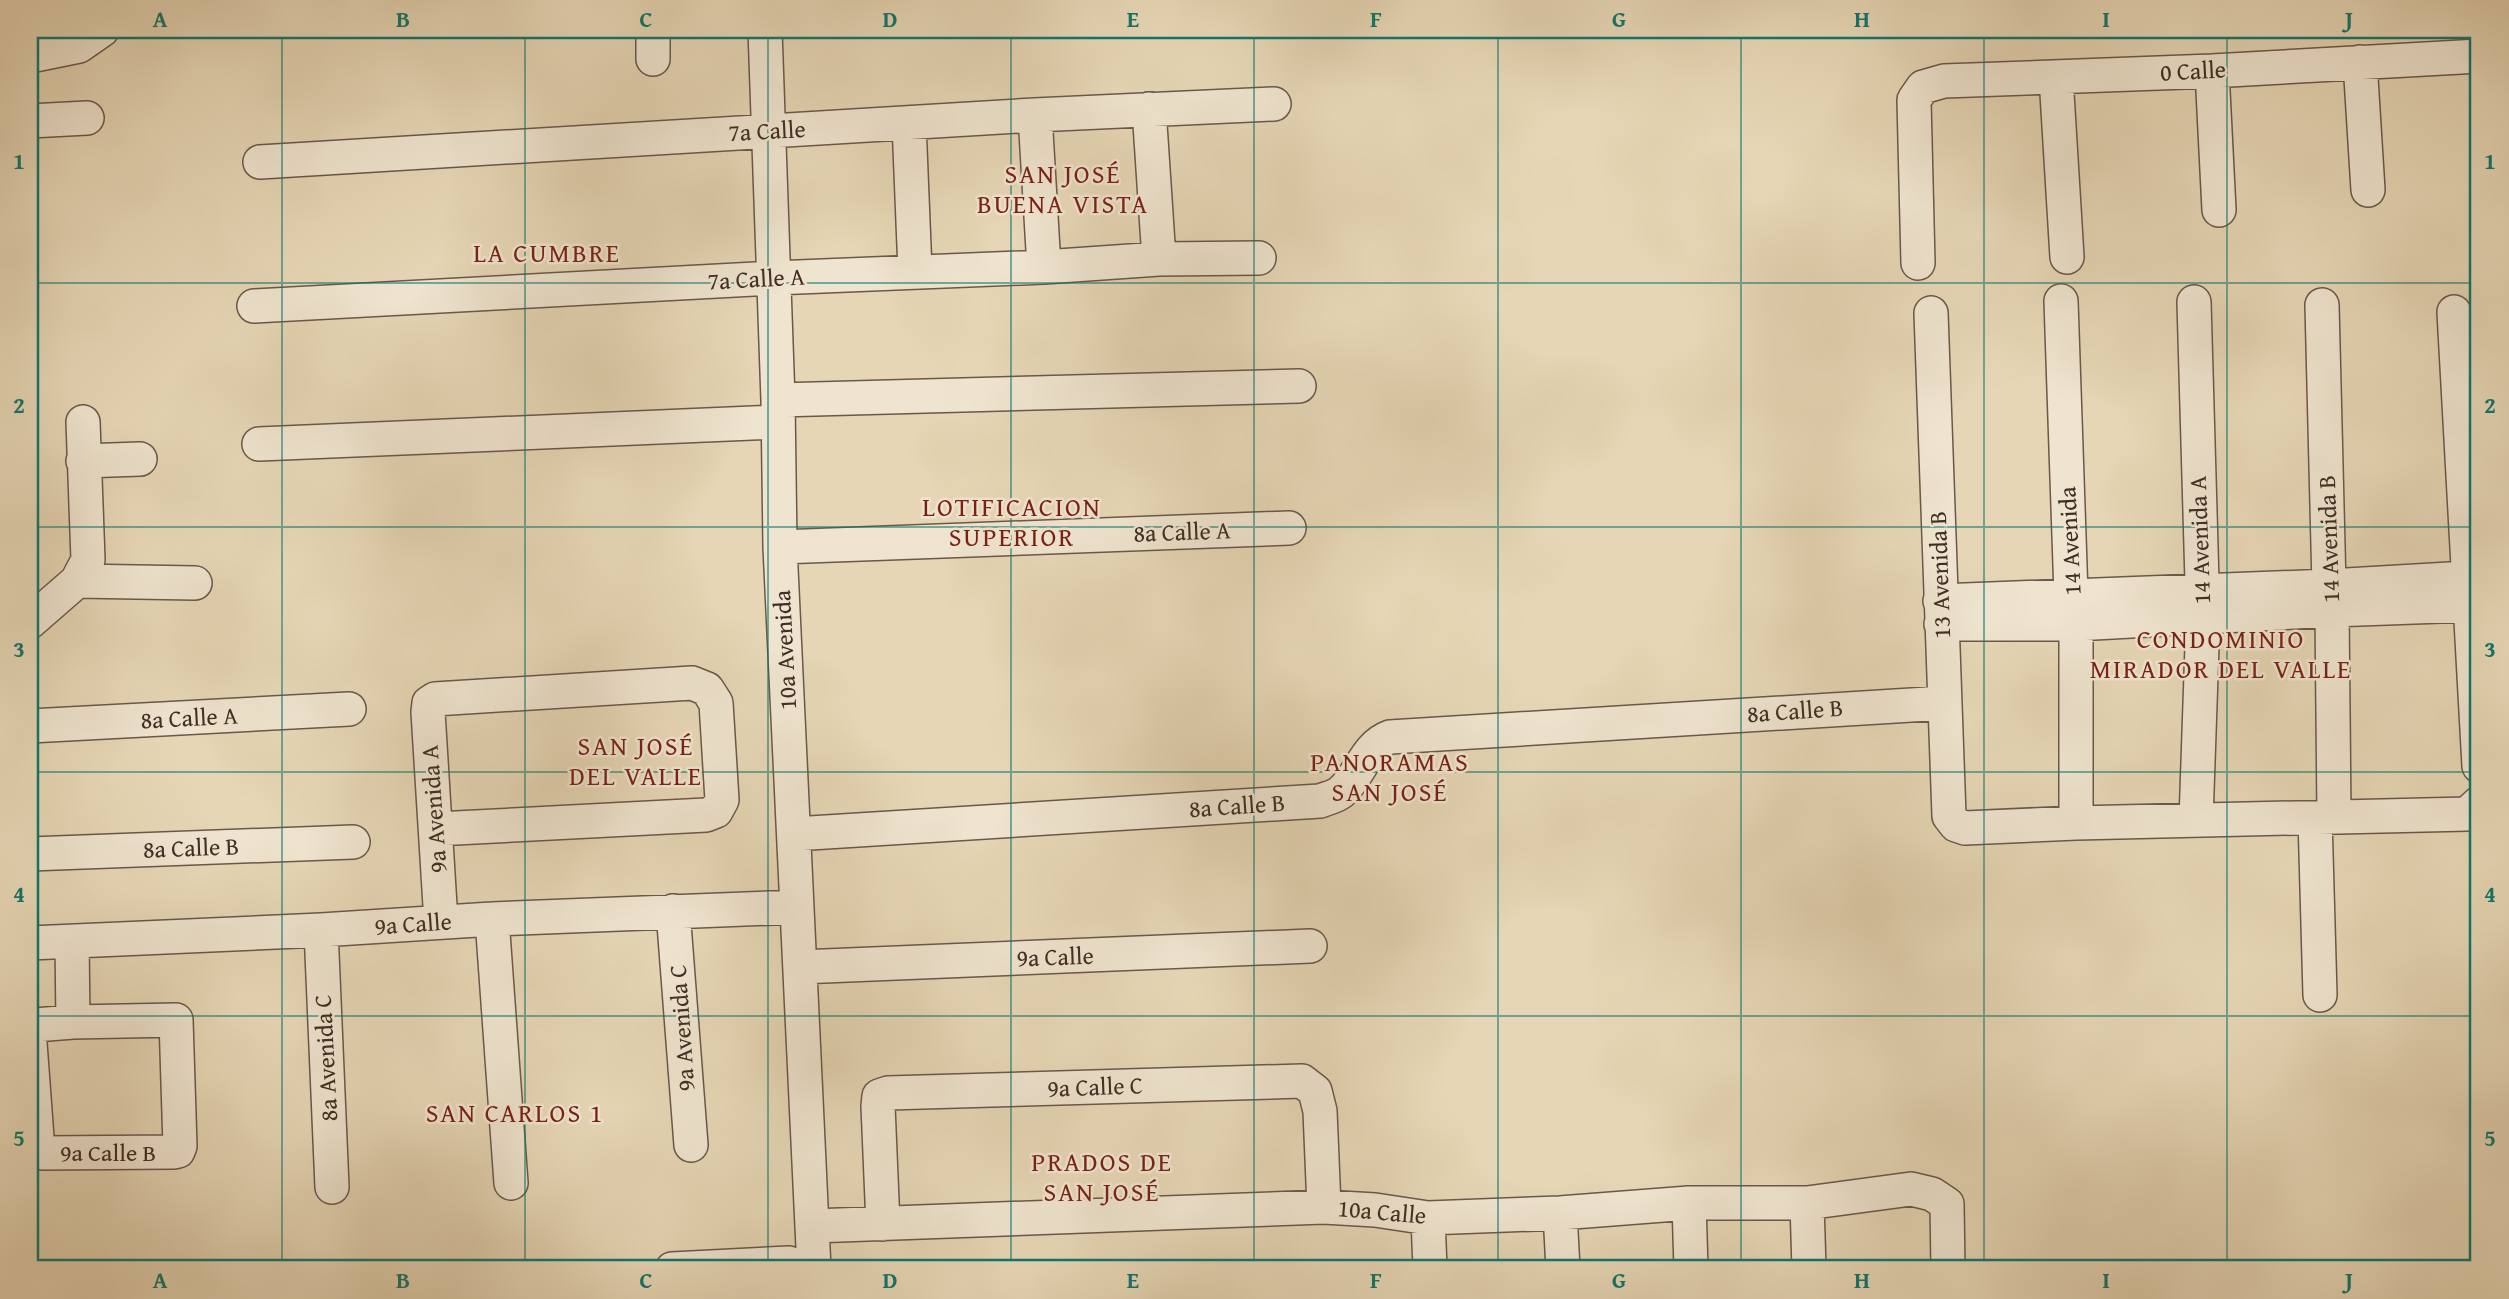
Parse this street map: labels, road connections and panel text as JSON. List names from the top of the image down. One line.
{"streets":{"street":["0 Calle","7a Calle","7a Calle A","8a Calle A","14 Avenida B","14 Avenida A","14 Avenida","13 Avenida B","10a Avenida","8a Calle B","9a Avenida A","9a Calle","9a Avenida C","8a Avenida C","9a Calle C","9a Calle B","10a Calle"]},"crossings":[["7a Calle","10a Avenida"],["7a Calle A","10a Avenida"],["8a Calle A","10a Avenida"],["14 Avenida","13 Avenida B"],["13 Avenida B","8a Calle B"],["10a Avenida","8a Calle B"],["10a Avenida","9a Calle"],["10a Avenida","10a Calle"],["9a Avenida A","9a Calle"],["9a Calle","9a Avenida C"],["9a Calle","8a Avenida C"],["9a Calle C","10a Calle"]],"districts":["SAN JOSÉ BUENA VISTA","LA CUMBRE","LOTIFICACION SUPERIOR","CONDOMINIO MIRADOR DEL VALLE","SAN JOSÉ DEL VALLE","PANORAMAS SAN JOSÉ","SAN CARLOS 1","PRADOS DE SAN JOSÉ"],"grid":{"columns":["A","B","C","D","E","F","G","H","I","J"],"rows":["1","2","3","4","5"]}}
